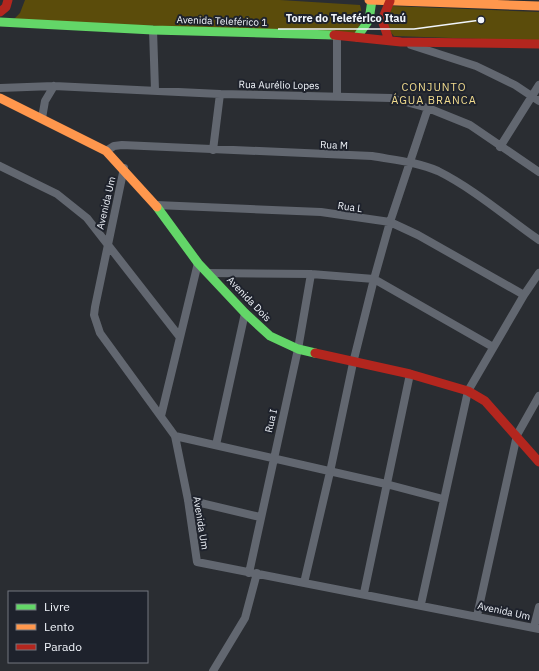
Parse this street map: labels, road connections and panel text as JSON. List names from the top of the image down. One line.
{"streets":{"main road":["Avenida Teleférico 1","Avenida Dois"],"street":["Rua Aurélio Lopes","Rua M","Avenida Um","Rua L","Rua I"]},"crossings":[["Rua M","Avenida Dois"],["Avenida Um","Avenida Dois"],["Avenida Um","Rua I"],["Rua L","Avenida Dois"],["Avenida Dois","Rua I"]],"districts":["CONJUNTO ÁGUA BRANCA"],"places":["Torre do Teleférico Itaú"],"legend":["Livre","Lento","Parado"]}
